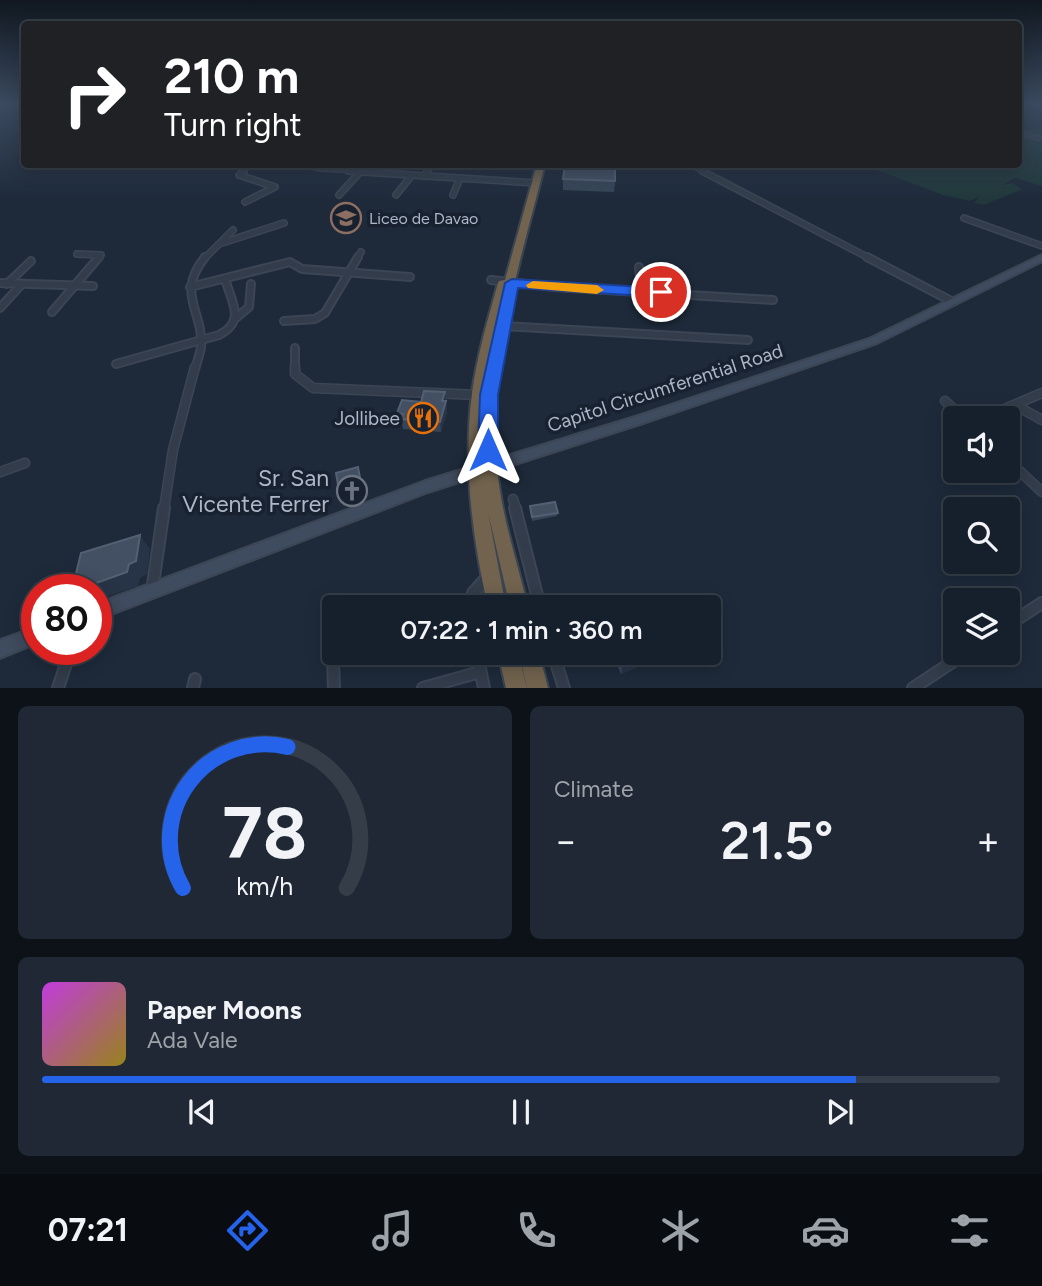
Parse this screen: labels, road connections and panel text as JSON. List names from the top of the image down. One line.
{"streets":{"main road":["Capitol Circumferential Road"]},"places":{"school or university":["Liceo de Davao"],"restaurant":["Jollibee"],"church":["Sr. San Vicente Ferrer"]},"page":{"turn":["210 m","Turn right"],"limit":"80","trip":"07:22 · 1 min · 360 m","tile":"Climate","heat":["−","21.5°","+"],"song":["Paper Moons","Ada Vale"],"tabs":"07:21","gauge":["78","km/h"]}}
